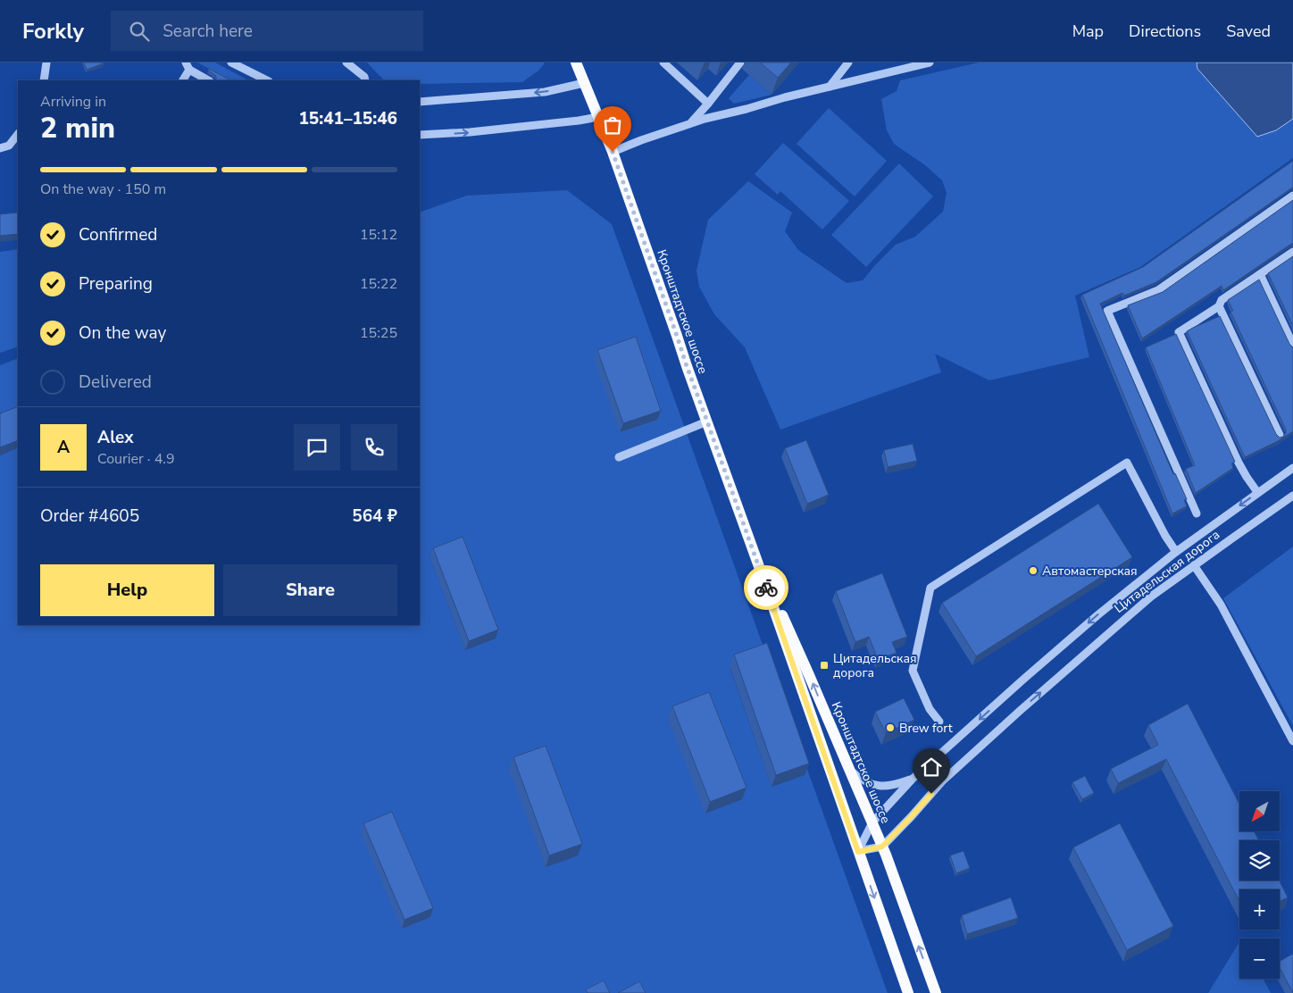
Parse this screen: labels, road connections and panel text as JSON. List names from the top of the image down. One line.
{"streets":{"main road":["Кронштадтское шоссе"],"street":["Цитадельская дорога"]},"crossings":[["Кронштадтское шоссе","Цитадельская дорога"]],"places":{"other":["Автомастерская","Brew fort"],"transit":["Цитадельская дорога"]},"north":"bottom left","page":{"header":"Forkly","search":"Search here","nav":["Map","Directions","Saved"],"heading":["2 min","Arriving in","15:41–15:46"],"panel":["Alex","Courier · 4.9","Order #4605","564 ₽"],"bar":"On the way · 150 m","list":[["Confirmed","15:12"],["Preparing","15:22"],["On the way","15:25"],"Delivered"],"round":"A","buttons":["Help","Share"],"map_buttons":["+","−"]}}
